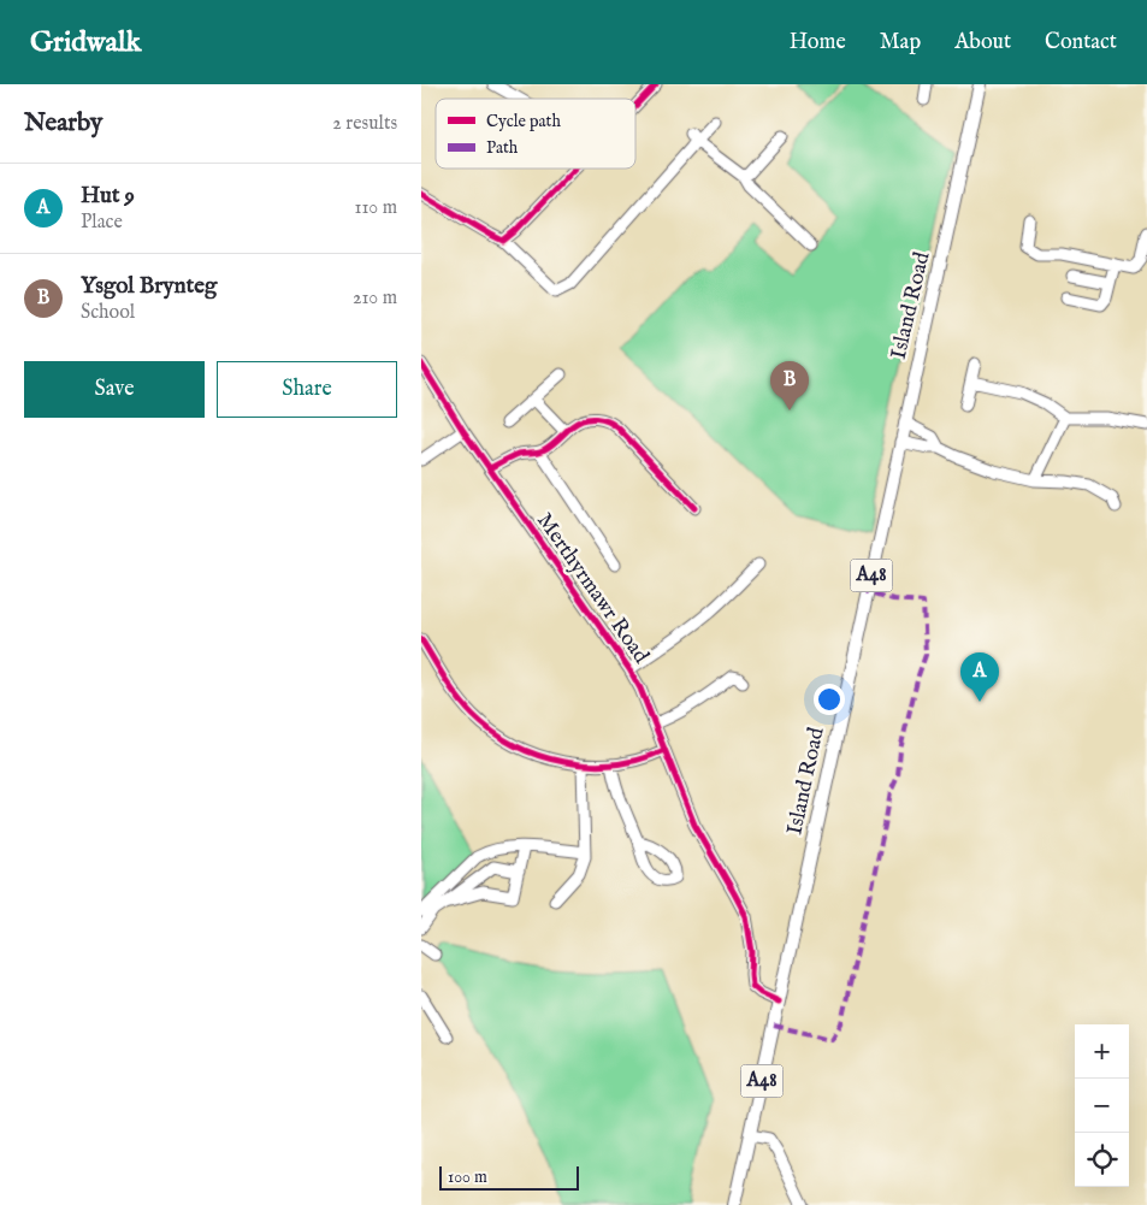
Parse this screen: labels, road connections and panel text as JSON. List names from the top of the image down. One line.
{"streets":{"main road":["Island Road","A48"],"street":["Merthyrmawr Road"]},"crossings":[["Island Road","Merthyrmawr Road"]],"legend":["Cycle path","Path"],"scale_bar":"100 m","page":{"header":"Gridwalk","nav":["Home","Map","About","Contact"],"heading":["Nearby","2 results"],"list":[{"mark":"A","name":"Hut 9","note":"Place","value":"110 m"},{"mark":"B","name":"Ysgol Brynteg","note":"School","value":"210 m"}],"buttons":["Save","Share"],"pins":["B","A"],"map_buttons":["+","−"],"scale":"100 m"}}
